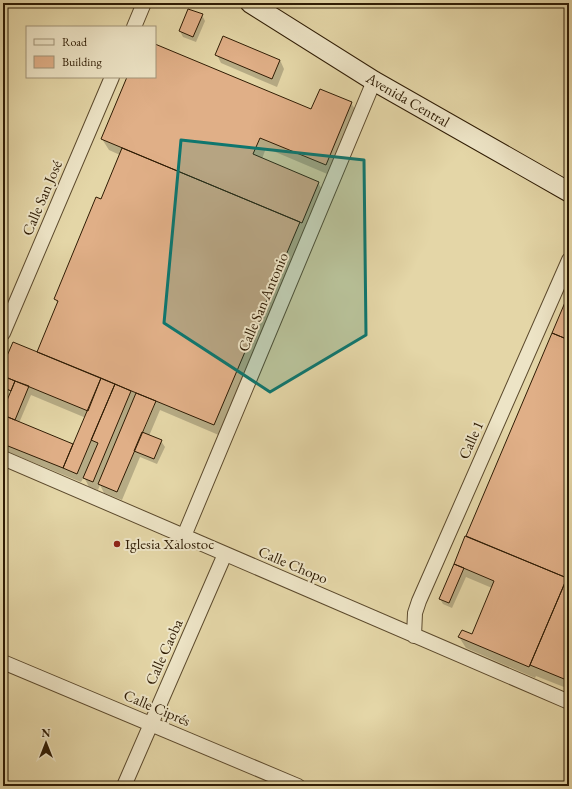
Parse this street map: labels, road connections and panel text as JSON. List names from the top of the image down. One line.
{"streets":{"street":["Avenida Central","Calle San José","Calle San Antonio","Calle 1","Calle Chopo","Calle Caoba","Calle Ciprés"]},"crossings":[["Avenida Central","Calle San Antonio"],["Calle San Antonio","Calle Chopo"],["Calle 1","Calle Chopo"],["Calle Chopo","Calle Caoba"],["Calle Caoba","Calle Ciprés"]],"places":["Iglesia Xalostoc"],"legend":["Road","Building"],"north":"top"}
